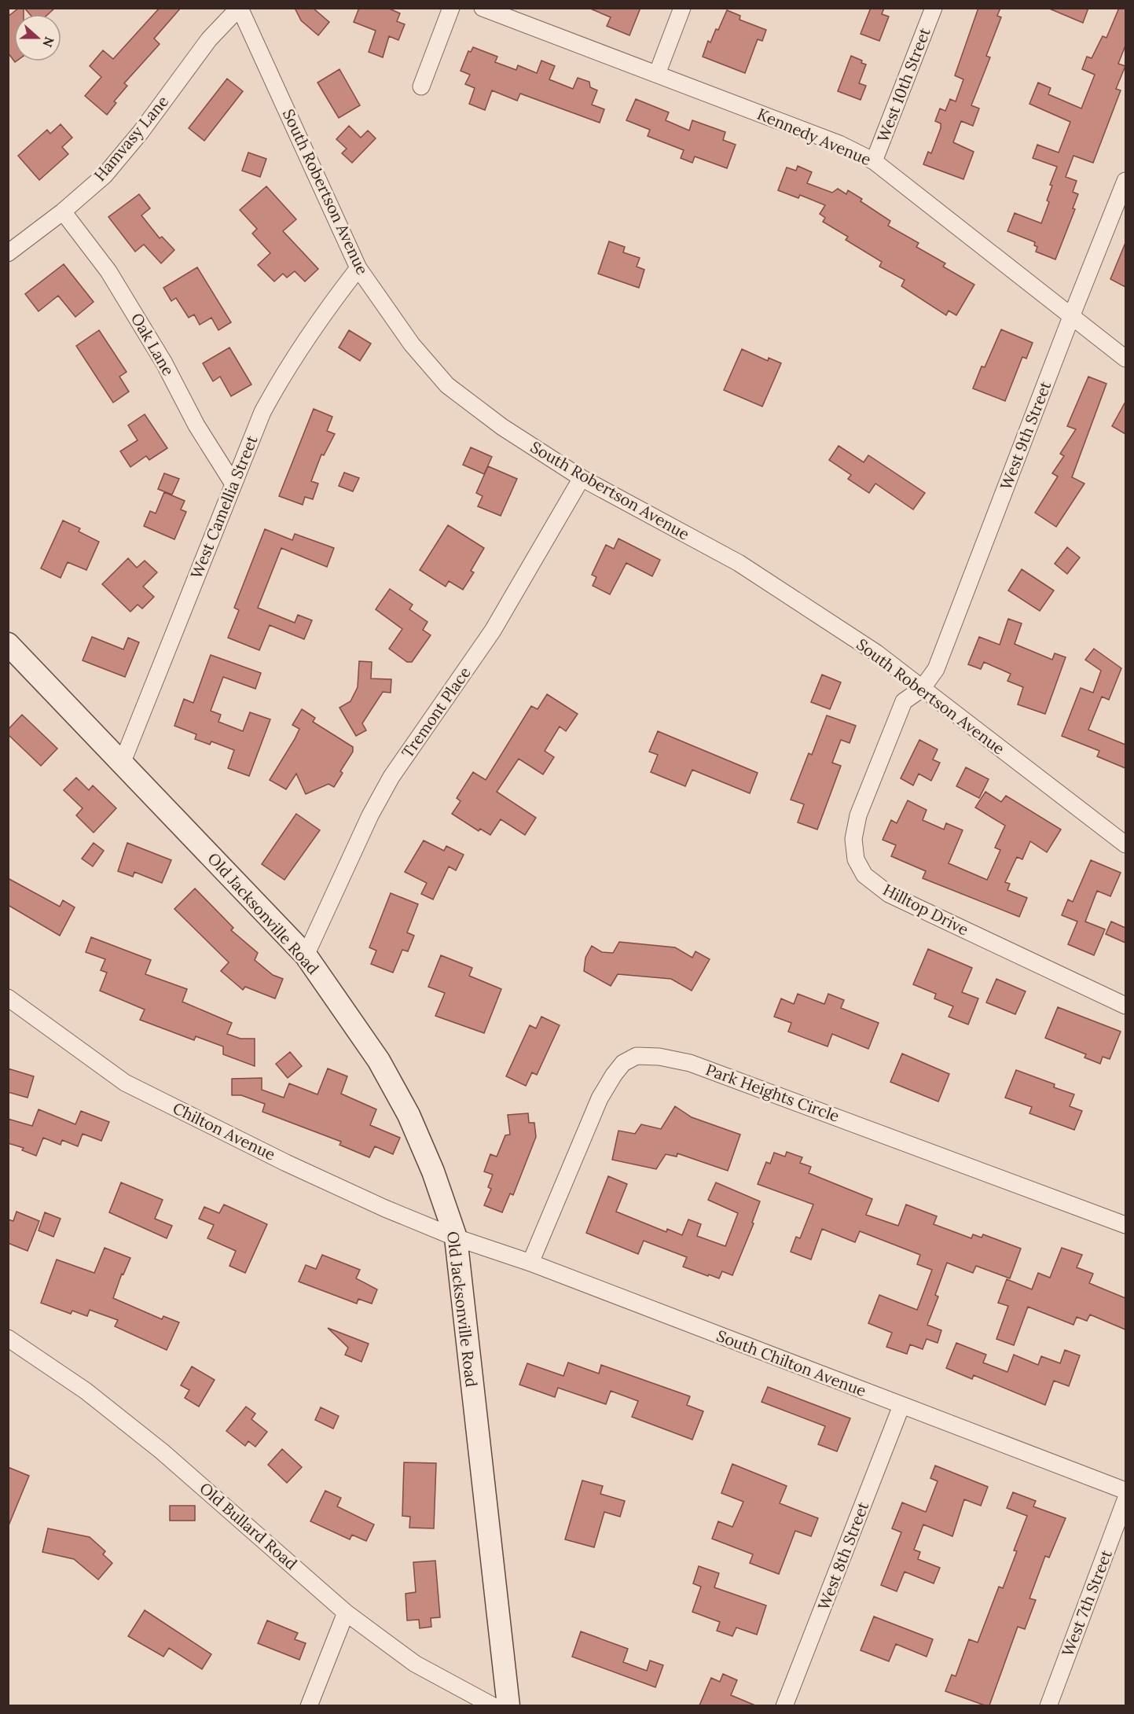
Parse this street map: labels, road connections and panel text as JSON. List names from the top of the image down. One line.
{"streets":{"main road":["Old Jacksonville Road"],"street":["West 10th Street","Kennedy Avenue","Hamvasy Lane","South Robertson Avenue","Oak Lane","West 9th Street","West Camellia Street","Tremont Place","Hilltop Drive","Park Heights Circle","Chilton Avenue","South Chilton Avenue","Old Bullard Road","West 8th Street","West 7th Street"]},"crossings":[["West 10th Street","Kennedy Avenue"],["Kennedy Avenue","West 9th Street"],["Hamvasy Lane","South Robertson Avenue"],["Hamvasy Lane","Oak Lane"],["South Robertson Avenue","West 9th Street"],["South Robertson Avenue","West Camellia Street"],["South Robertson Avenue","Tremont Place"],["South Robertson Avenue","Hilltop Drive"],["Oak Lane","West Camellia Street"],["West 9th Street","Hilltop Drive"],["West Camellia Street","Old Jacksonville Road"],["Tremont Place","Old Jacksonville Road"],["Old Jacksonville Road","Chilton Avenue"],["Old Jacksonville Road","South Chilton Avenue"],["Park Heights Circle","South Chilton Avenue"],["Chilton Avenue","South Chilton Avenue"],["South Chilton Avenue","West 8th Street"]],"north":"right"}
